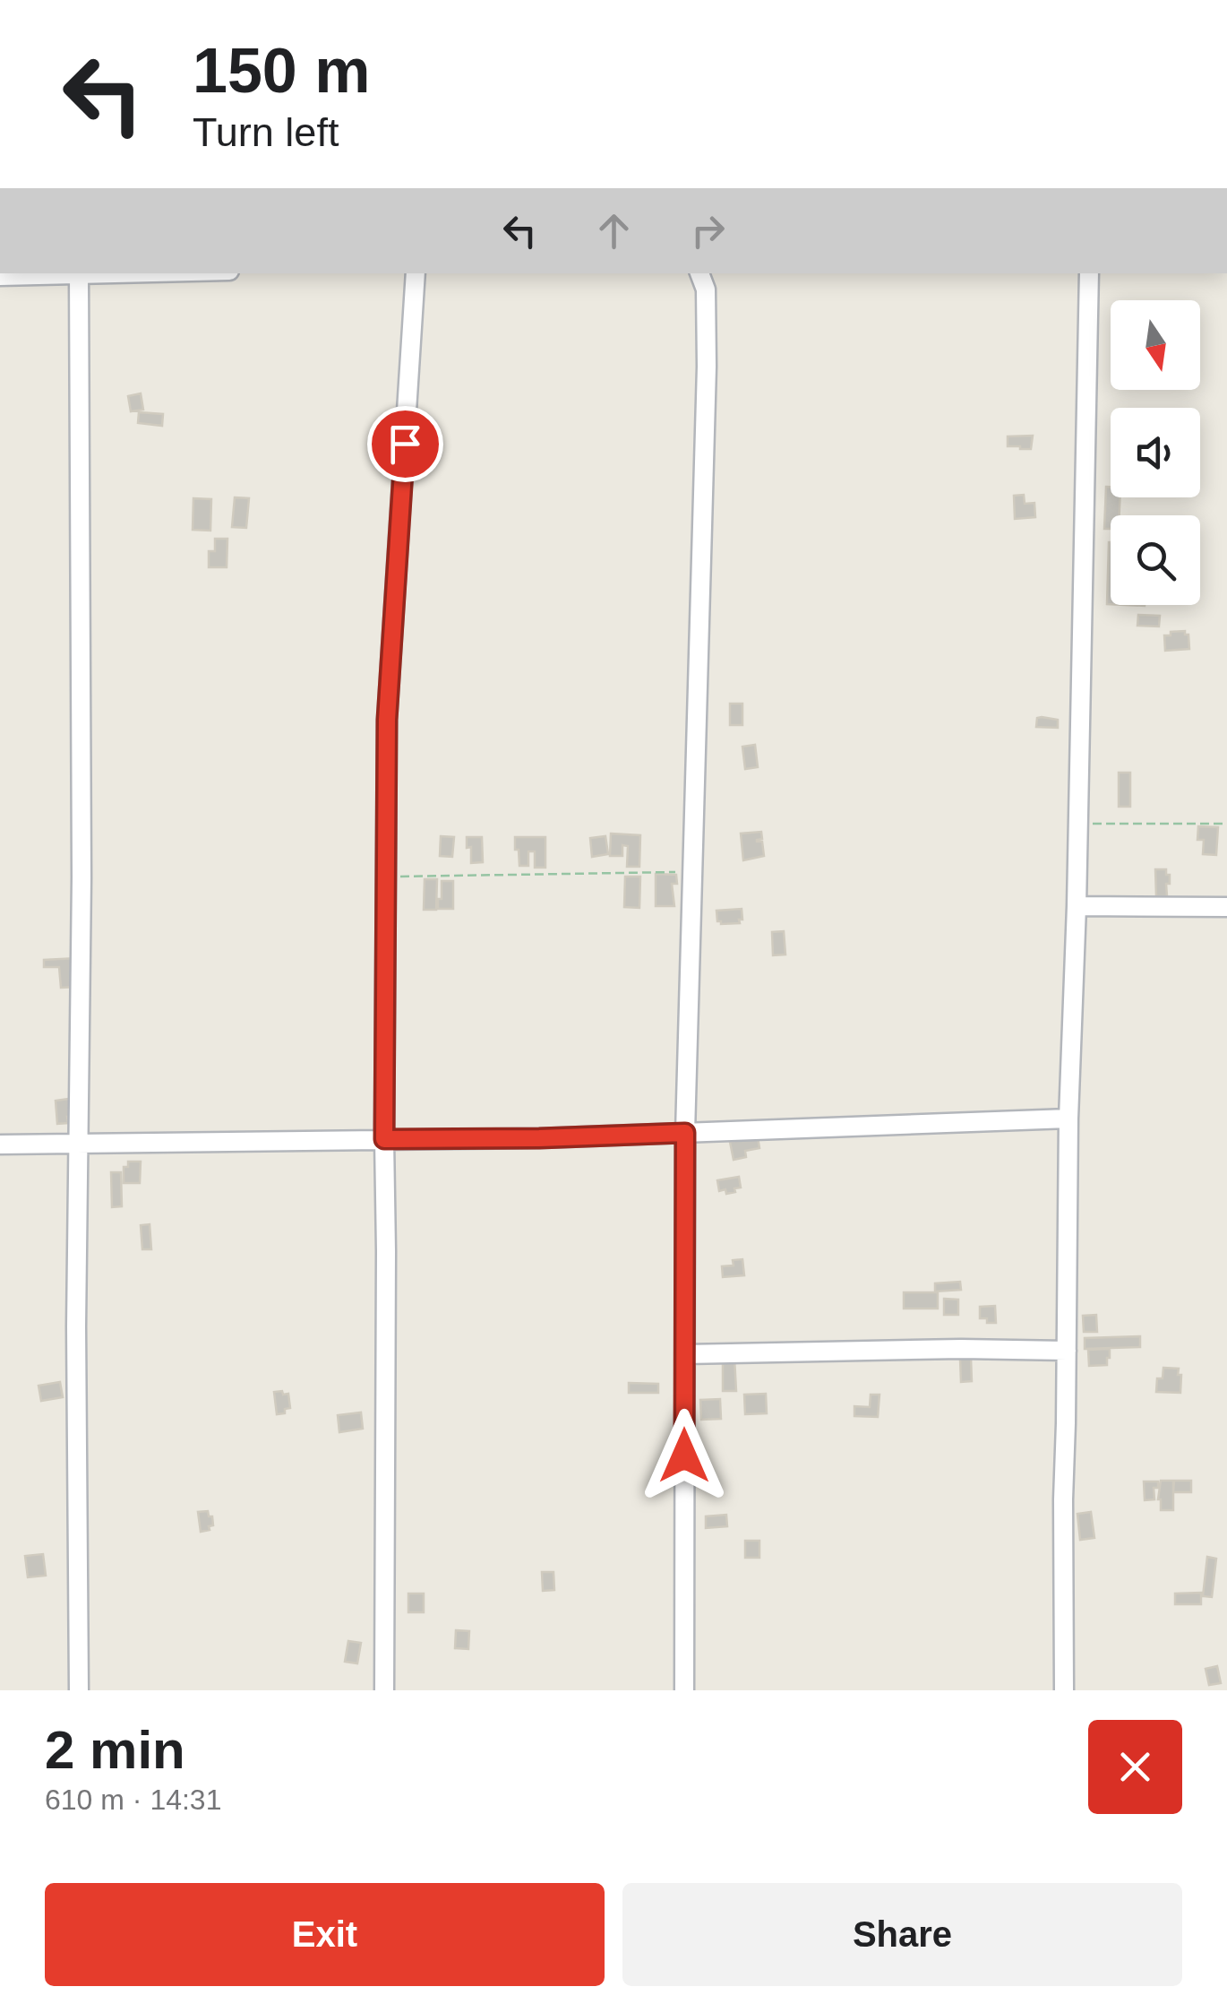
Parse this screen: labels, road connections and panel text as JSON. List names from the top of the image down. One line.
{"north":"bottom","page":{"turn":["150 m","Turn left"],"heading":["2 min","610 m · 14:31"],"buttons":["Exit","Share"]}}
